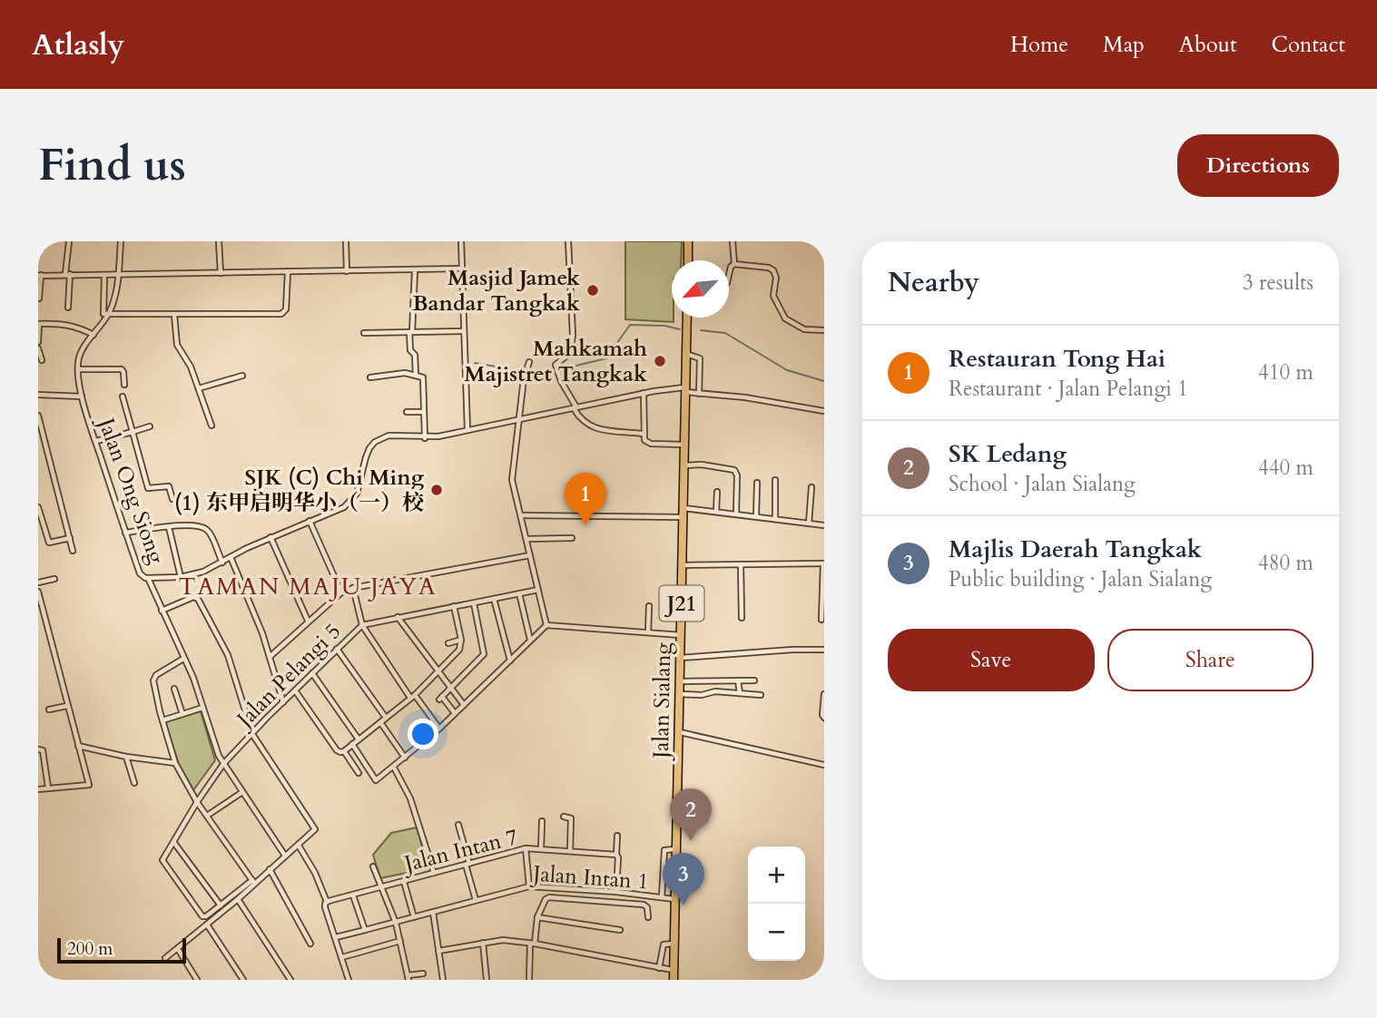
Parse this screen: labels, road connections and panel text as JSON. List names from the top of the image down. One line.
{"streets":{"main road":["J21","Jalan Sialang"],"street":["Jalan Ong Siong","Jalan Pelangi 5","Jalan Intan 7","Jalan Intan 1"]},"crossings":[["Jalan Ong Siong","Jalan Sialang"],["Jalan Sialang","Jalan Intan 1"]],"districts":["TAMAN MAJU JAYA"],"places":["Masjid Jamek Bandar Tangkak","Mahkamah Majistret Tangkak","SJK (C) Chi Ming (1) 东甲启明华小（一）校"],"scale_bar":"200 m","north":"bottom left","page":{"header":"Atlasly","nav":["Home","Map","About","Contact"],"buttons":["Directions",["Save","Share"]],"title":"Find us","heading":["Nearby","3 results"],"list":[{"mark":"1","name":"Restauran Tong Hai","note":"Restaurant · Jalan Pelangi 1","value":"410 m"},{"mark":"2","name":"SK Ledang","note":"School · Jalan Sialang","value":"440 m"},{"mark":"3","name":"Majlis Daerah Tangkak","note":"Public building · Jalan Sialang","value":"480 m"}],"pins":["1","2","3"],"map_buttons":["+","−"],"scale":"200 m"}}
